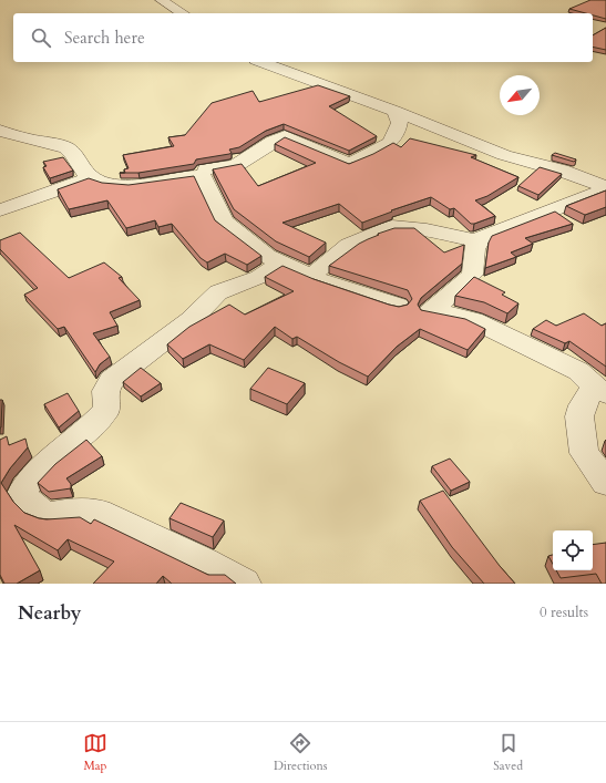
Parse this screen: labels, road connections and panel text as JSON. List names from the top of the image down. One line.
{"north":"bottom left","page":{"search":"Search here","heading":["Nearby","0 results"],"nav":["Map","Directions","Saved"]}}
